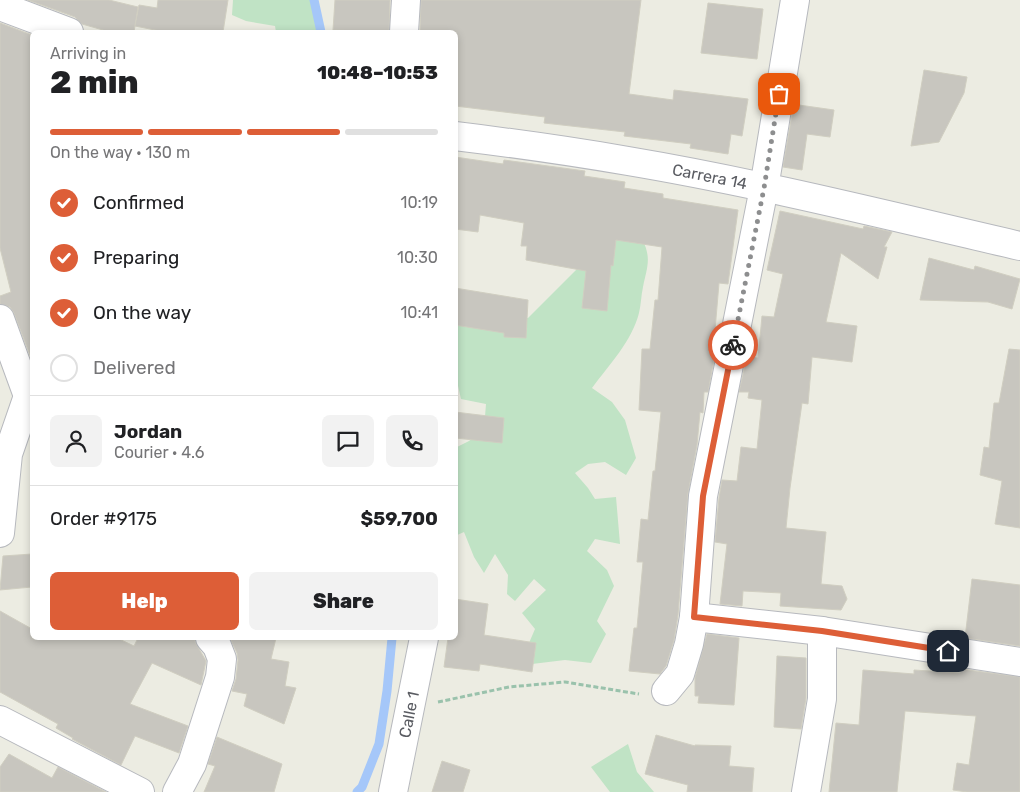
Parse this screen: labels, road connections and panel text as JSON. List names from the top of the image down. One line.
{"streets":{"street":["Carrera 14","Calle 1"]},"page":{"heading":["2 min","Arriving in","10:48–10:53"],"panel":["Jordan","Courier · 4.6","Order #9175","$59,700"],"bar":"On the way · 130 m","list":[["Confirmed","10:19"],["Preparing","10:30"],["On the way","10:41"],"Delivered"],"buttons":["Help","Share"]}}
